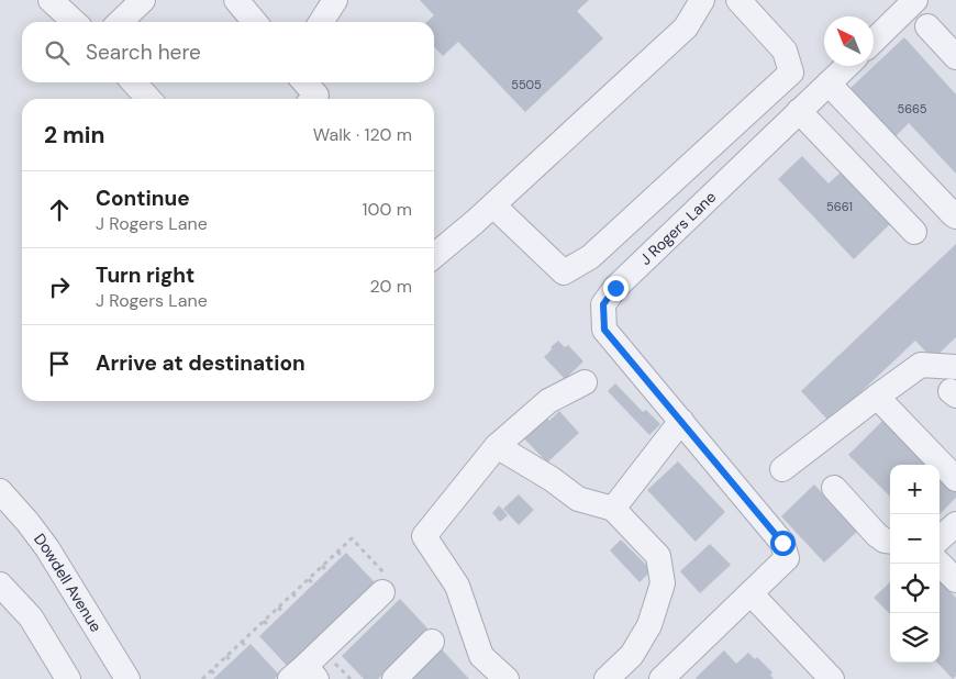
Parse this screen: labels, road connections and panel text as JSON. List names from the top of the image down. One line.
{"streets":{"street":["J Rogers Lane","Dowdell Avenue"]},"house_numbers":["5505","5665","5661"],"north":"top left","page":{"search":"Search here","heading":["2 min","Walk · 120 m"],"list":[["Continue","J Rogers Lane","100 m"],["Turn right","J Rogers Lane","20 m"],"Arrive at destination"],"map_buttons":["+","−"]}}
